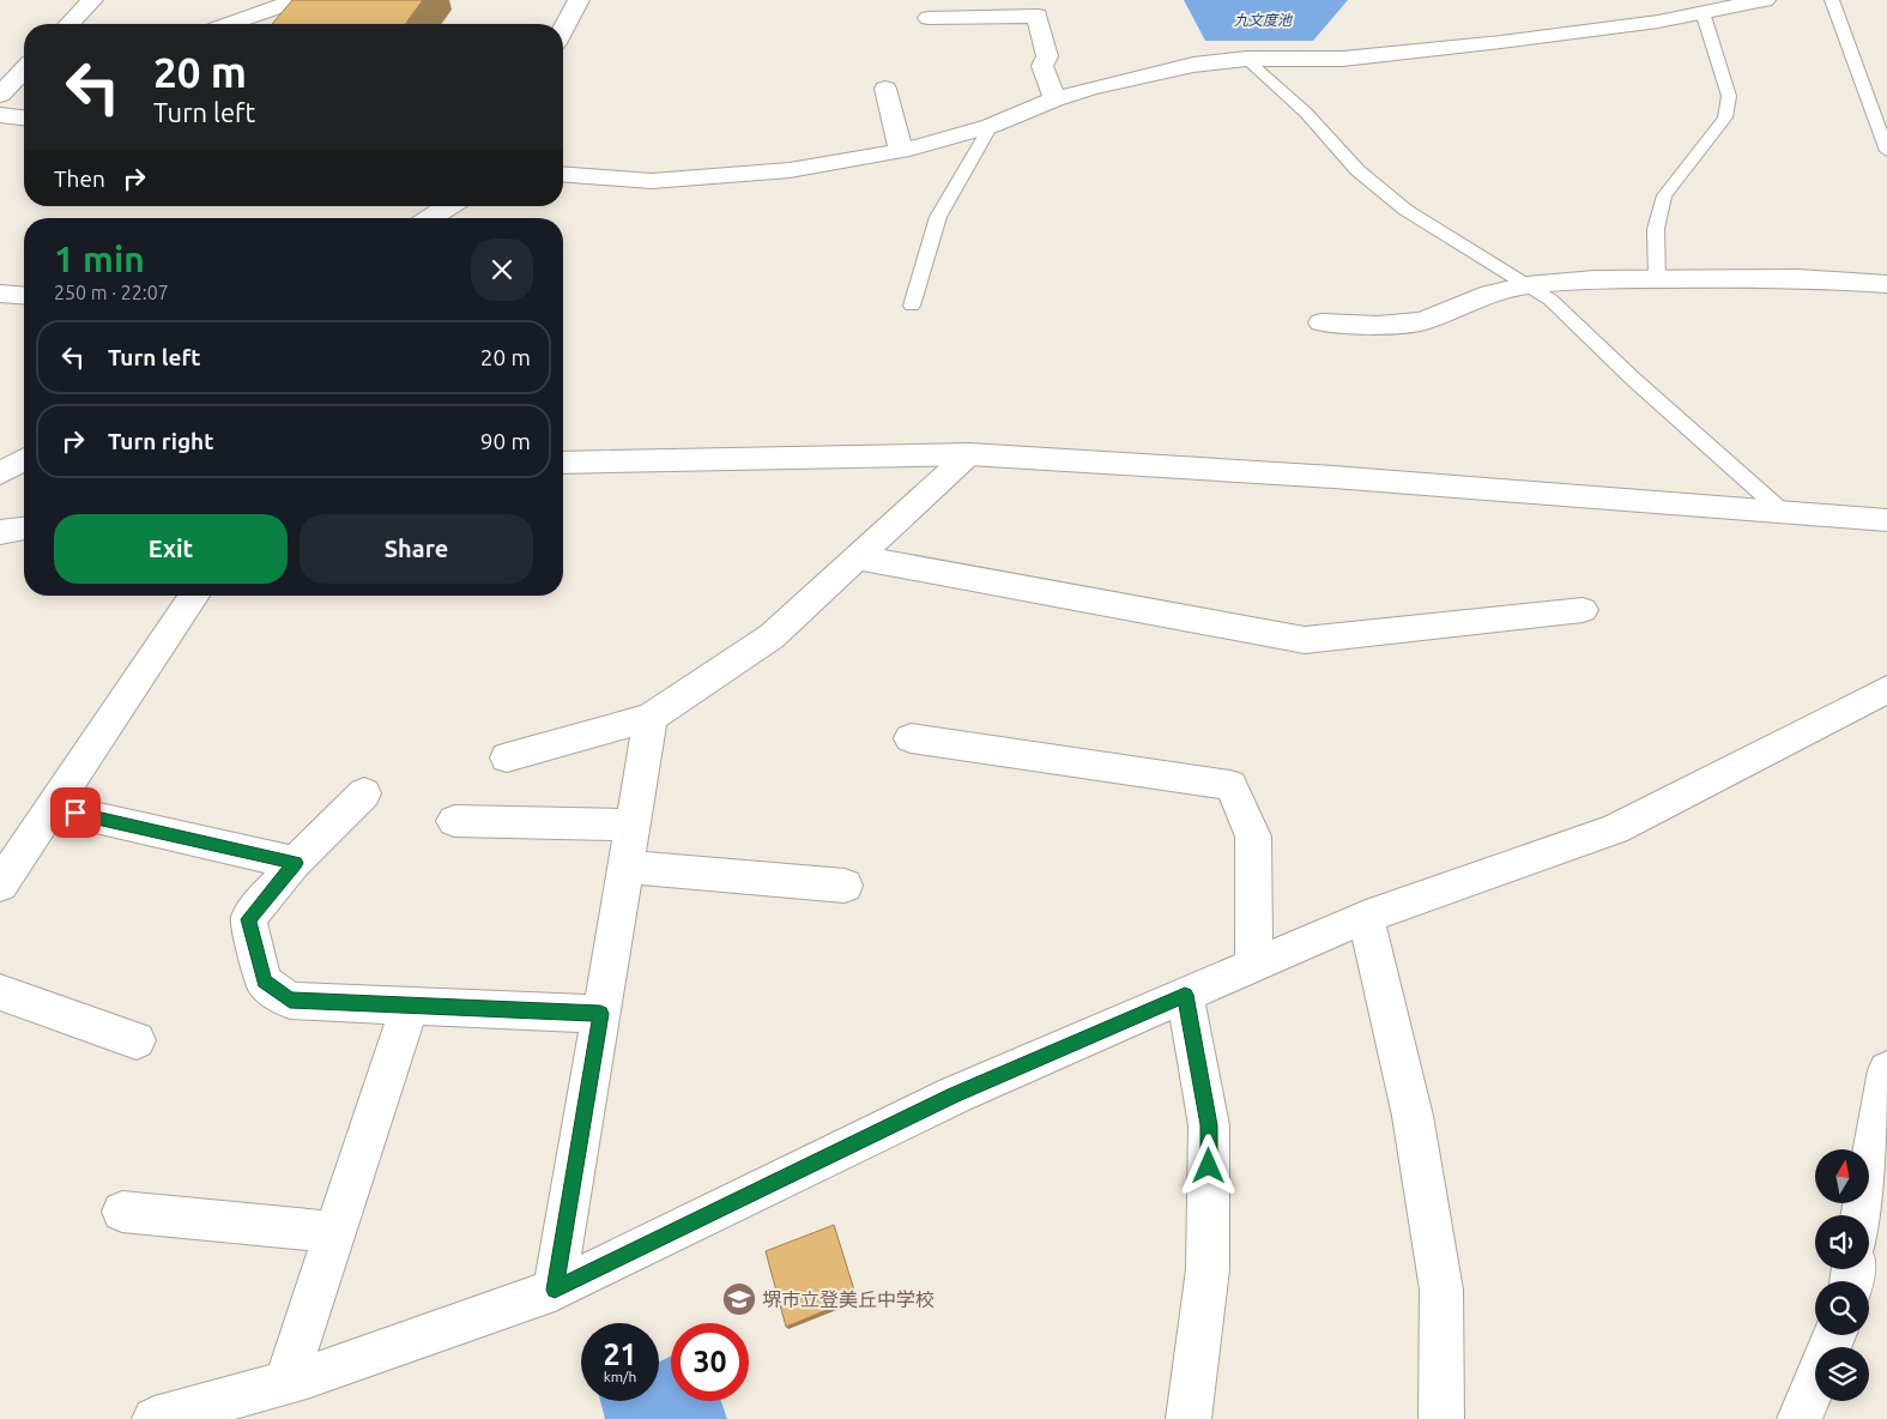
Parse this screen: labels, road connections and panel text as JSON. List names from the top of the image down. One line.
{"water":["九文度池"],"places":{"school or university":["堺市立登美丘中学校"]},"north":"top","page":{"turn":["20 m","Turn left"],"then":"Then","heading":["1 min","250 m · 22:07"],"list":[{"name":"Turn left","value":"20 m"},{"name":"Turn right","value":"90 m"}],"buttons":["Exit","Share"],"speed":"21 km/h","limit":"30"}}
